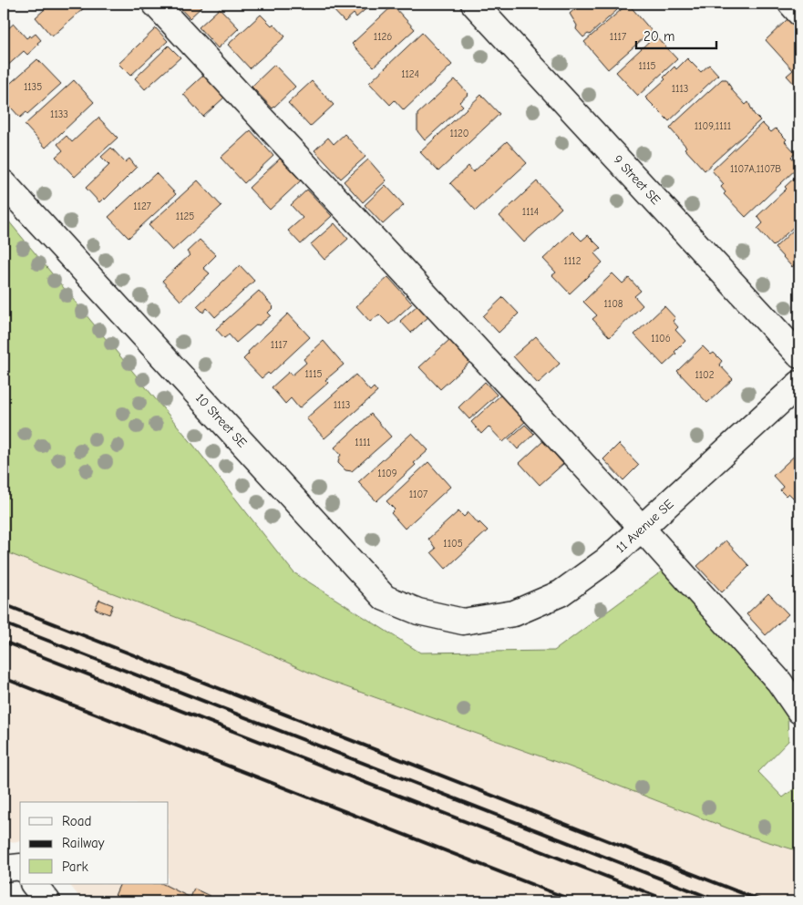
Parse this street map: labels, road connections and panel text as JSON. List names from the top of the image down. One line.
{"streets":{"street":["9 Street SE","10 Street SE","11 Avenue SE"]},"crossings":[["10 Street SE","11 Avenue SE"]],"house_numbers":["1126","1117","1115","1124","1135","1113","1133","1109,1111","1120","1107A,1107B","1127","1114","1125","1112","1108","1106","1117","1115","1102","1113","1111","1109","1107","1105"],"legend":["Road","Railway","Park"],"scale_bar":"20 m"}
